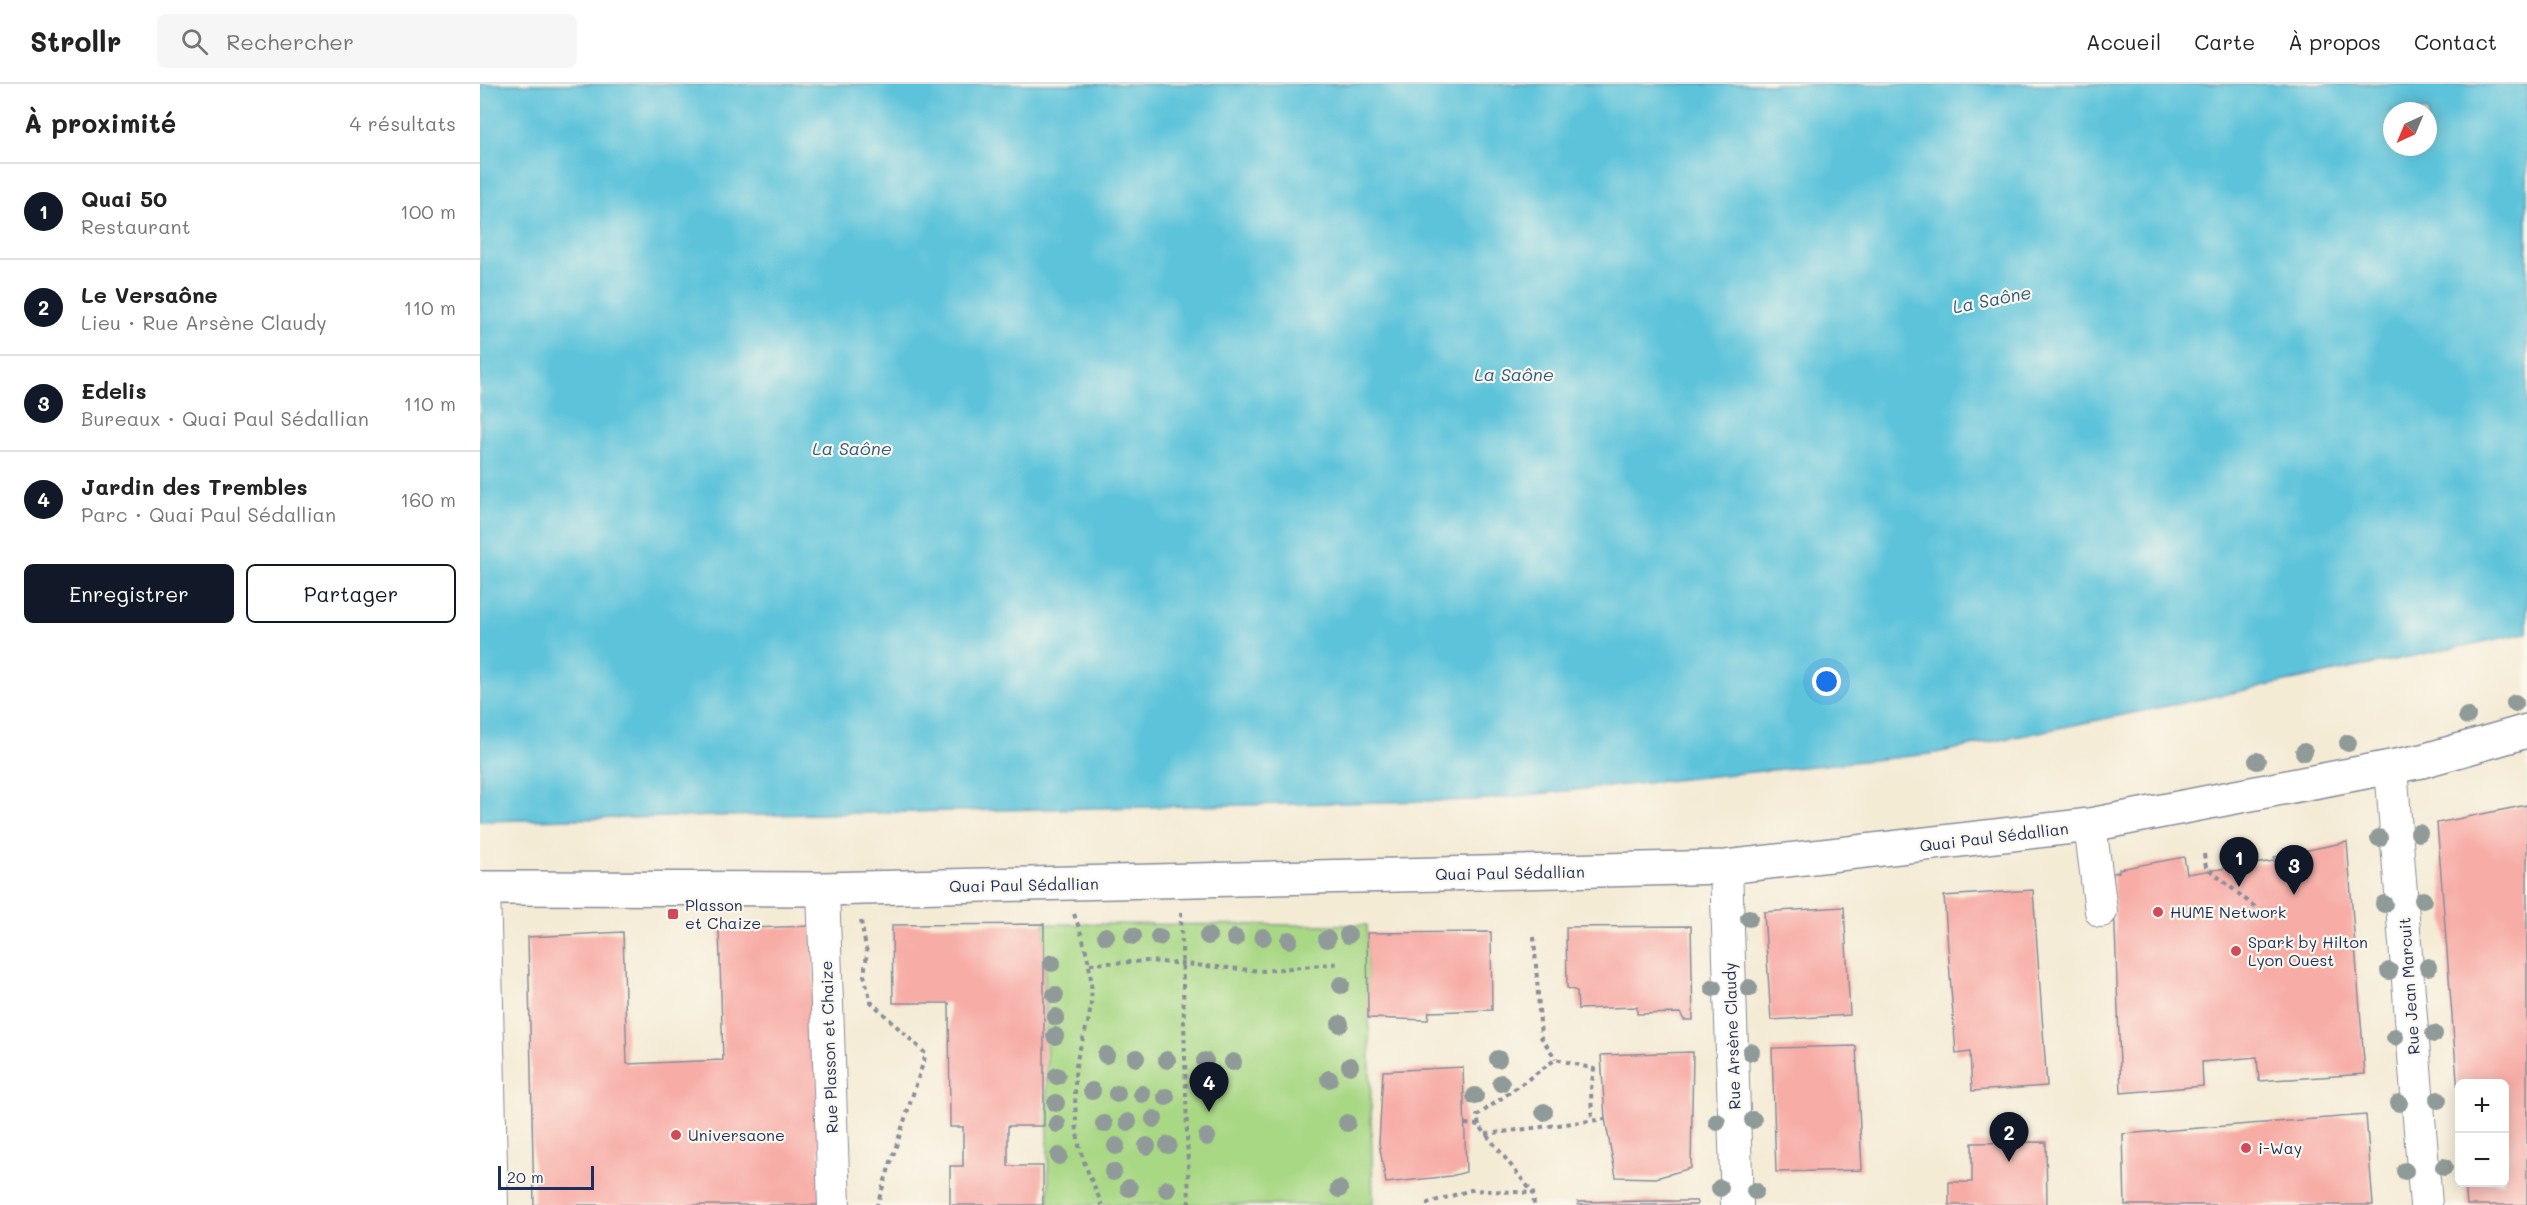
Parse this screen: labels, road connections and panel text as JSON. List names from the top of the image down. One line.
{"streets":{"main road":["Quai Paul Sédallian"],"street":["Rue Jean Marcuit","Rue Arsène Claudy","Rue Plasson et Chaize"]},"crossings":[["Quai Paul Sédallian","Rue Jean Marcuit"],["Quai Paul Sédallian","Rue Arsène Claudy"],["Quai Paul Sédallian","Rue Plasson et Chaize"]],"water":["La Saône"],"places":{"other":["HUME Network","Spark by Hilton Lyon Ouest","Universaone","i-Way"],"transit":["Plasson et Chaize"]},"scale_bar":"20 m","north":"bottom left","page":{"header":"Strollr","search":"Rechercher","nav":["Accueil","Carte","À propos","Contact"],"heading":["À proximité","4 résultats"],"list":[{"mark":"1","name":"Quai 50","note":"Restaurant","value":"100 m"},{"mark":"2","name":"Le Versaône","note":"Lieu · Rue Arsène Claudy","value":"110 m"},{"mark":"3","name":"Edelis","note":"Bureaux · Quai Paul Sédallian","value":"110 m"},{"mark":"4","name":"Jardin des Trembles","note":"Parc · Quai Paul Sédallian","value":"160 m"}],"buttons":["Enregistrer","Partager"],"pins":["1","3","4","2"],"map_buttons":["+","−"],"scale":"20 m"}}
